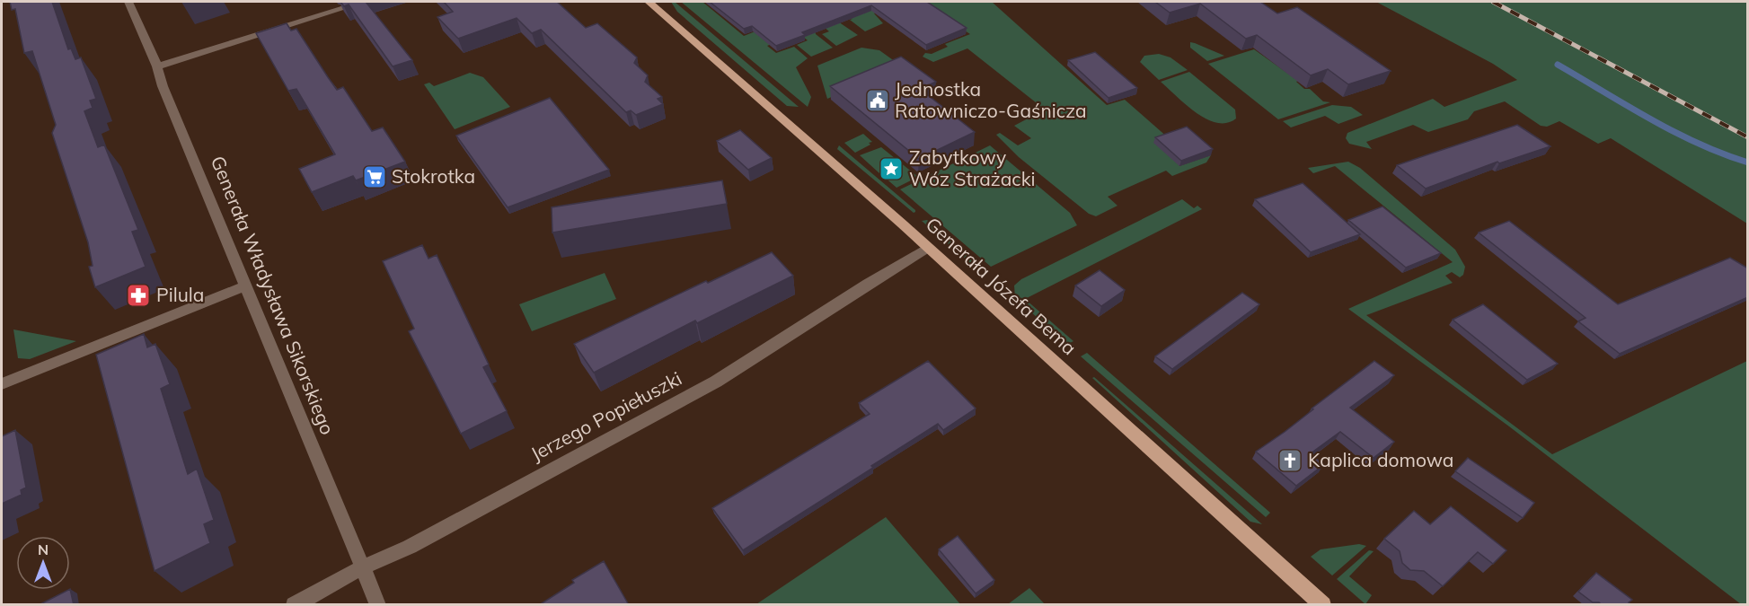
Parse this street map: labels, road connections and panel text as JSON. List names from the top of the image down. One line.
{"streets":{"main road":["Generała Józefa Bema"],"street":["Generała Władysława Sikorskiego","Jerzego Popiełuszki"]},"crossings":[["Generała Józefa Bema","Jerzego Popiełuszki"],["Generała Władysława Sikorskiego","Jerzego Popiełuszki"]],"places":{"public building":["Jednostka Ratowniczo-Gaśnicza"],"place":["Zabytkowy Wóz Strażacki"],"supermarket":["Stokrotka"],"pharmacy":["Pilula"],"church":["Kaplica domowa"]},"north":"top"}
